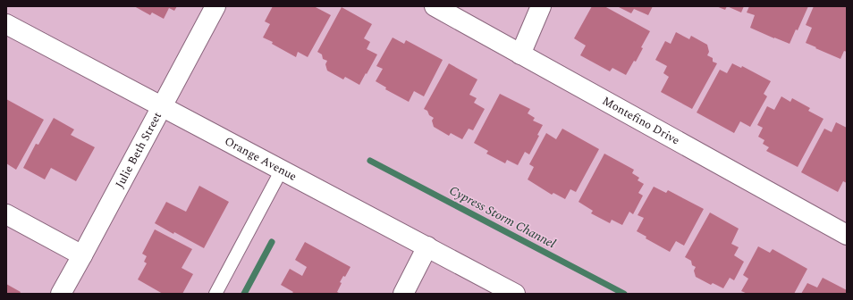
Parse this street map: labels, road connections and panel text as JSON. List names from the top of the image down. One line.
{"streets":{"street":["Montefino Drive","Julie Beth Street","Orange Avenue"]},"crossings":[["Julie Beth Street","Orange Avenue"]],"water":["Cypress Storm Channel"]}
